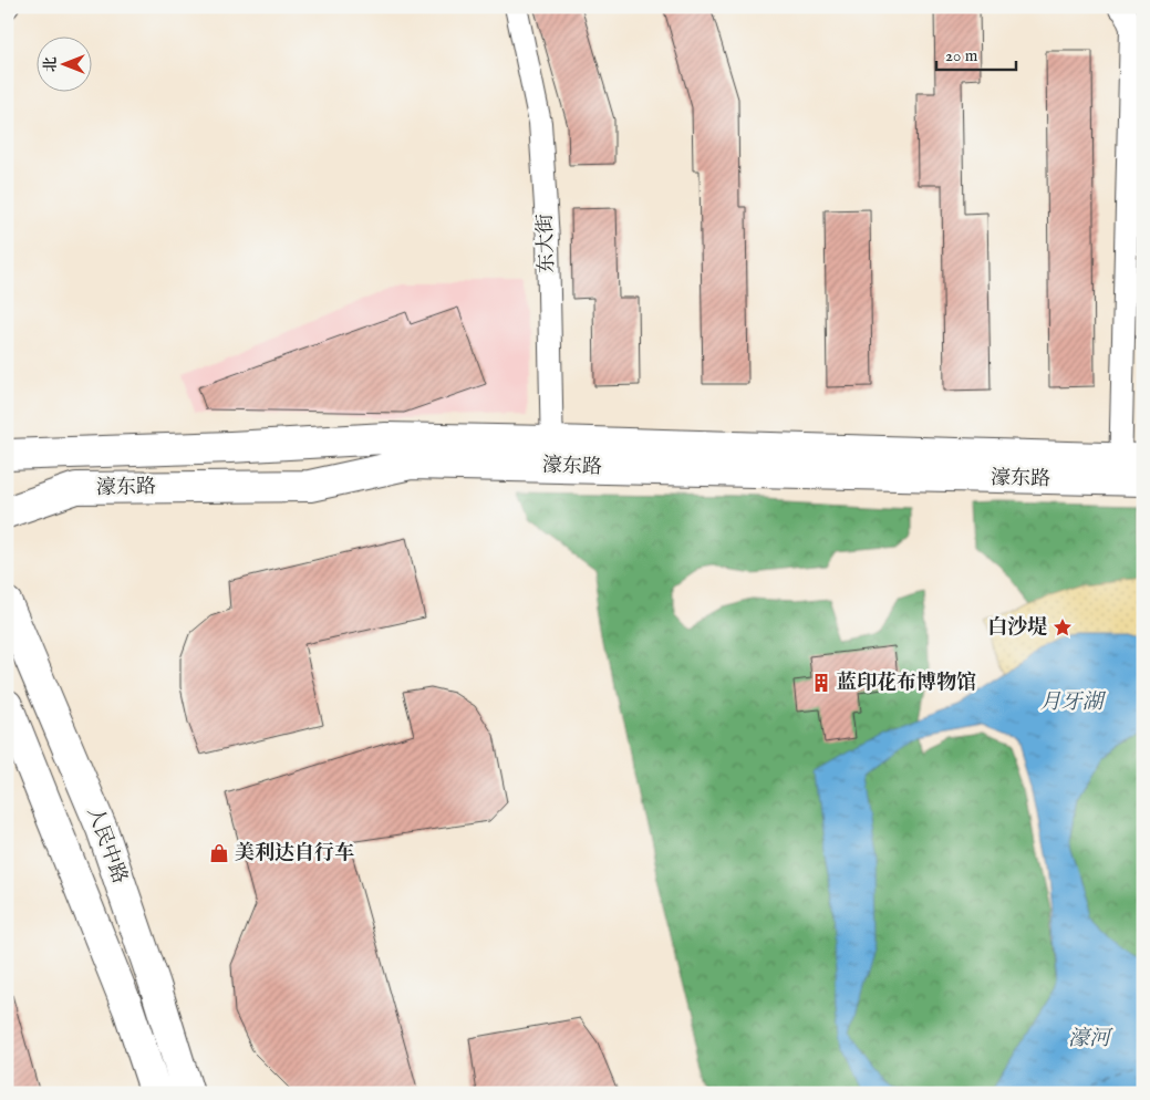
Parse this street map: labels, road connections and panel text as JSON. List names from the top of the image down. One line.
{"streets":{"main road":["濠东路","人民中路"],"street":["东大街"]},"crossings":[["东大街","濠东路"]],"water":["月牙湖","濠河"],"places":{"place":["白沙堤"],"building":["蓝印花布博物馆"],"shop":["美利达自行车"]},"scale_bar":"20 m","north":"left"}
